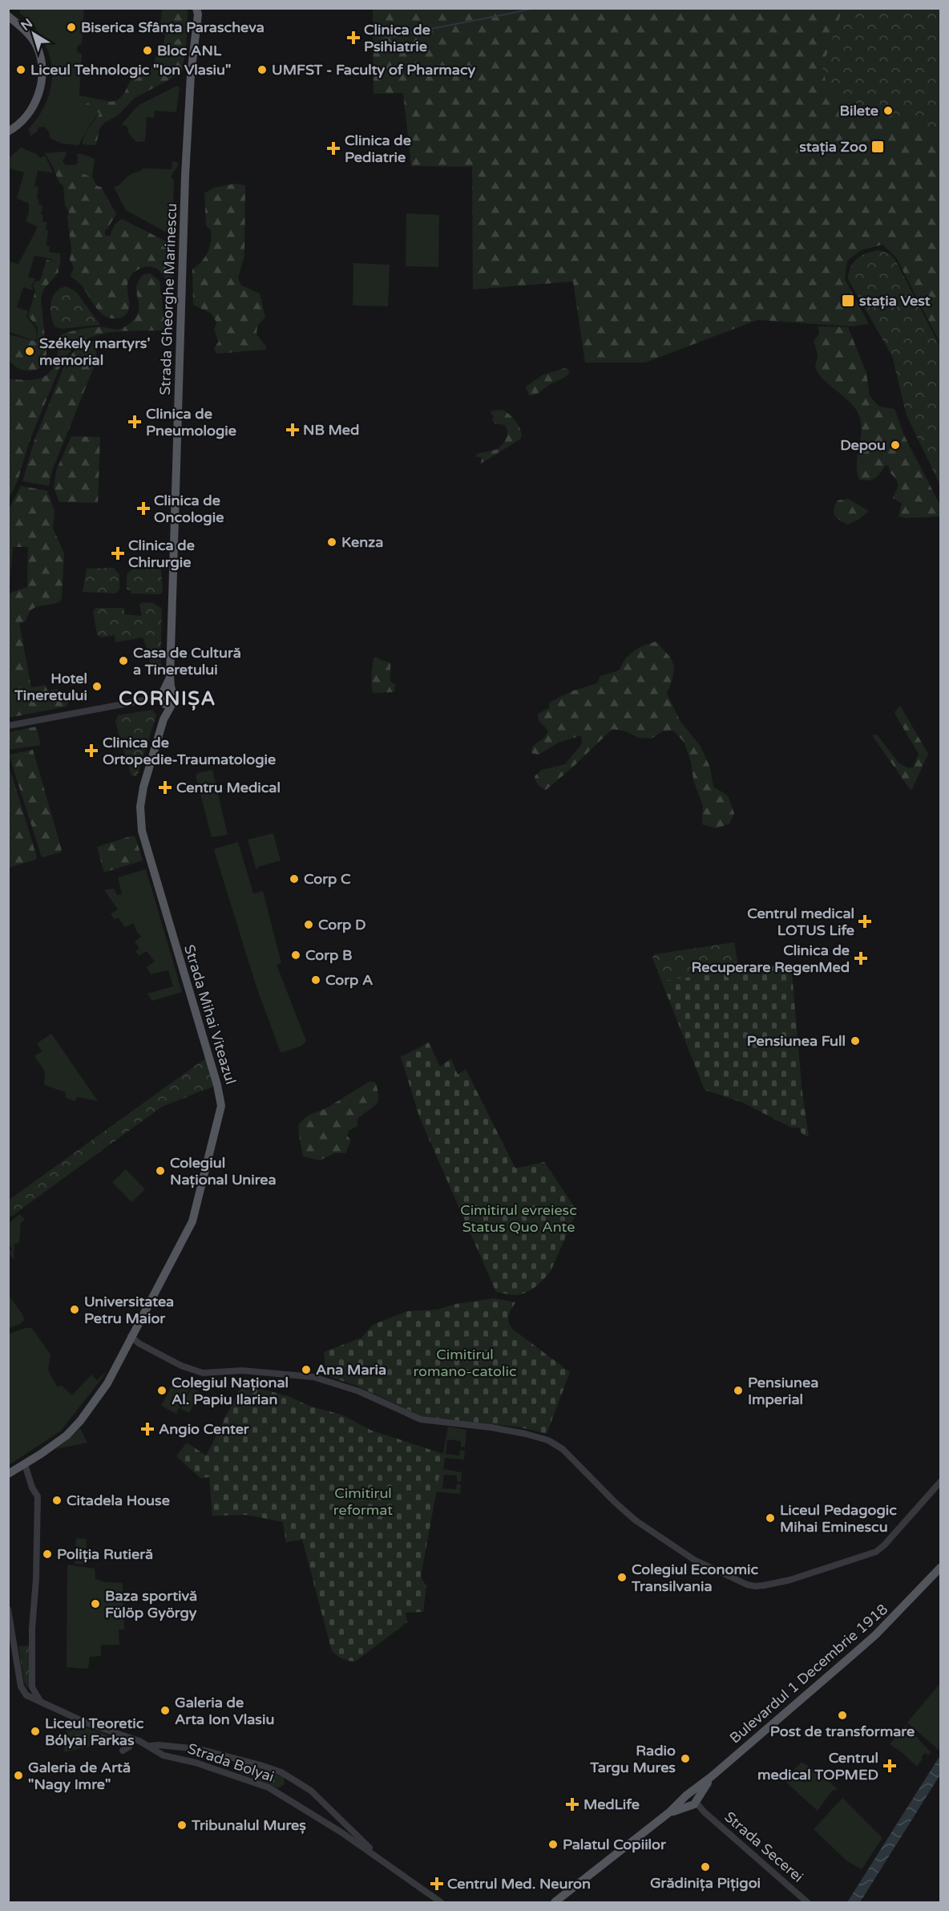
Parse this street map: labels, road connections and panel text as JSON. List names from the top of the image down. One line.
{"streets":{"main road":["Strada Gheorghe Marinescu","Strada Mihai Viteazul","Bulevardul 1 Decembrie 1918"],"street":["Strada Bolyai","Strada Secerei"]},"crossings":[["Strada Gheorghe Marinescu","Strada Mihai Viteazul"],["Bulevardul 1 Decembrie 1918","Strada Secerei"]],"districts":["CORNIȘA"],"parks":["Cimitirul evreiesc Status Quo Ante","Cimitirul romano-catolic","Cimitirul reformat"],"places":{"other":["Biserica Sfânta Parascheva","Bloc ANL","Liceul Tehnologic \"Ion Vlasiu\"","UMFST - Faculty of Pharmacy","Bilete","Székely martyrs' memorial","Depou","Kenza","Casa de Cultură a Tineretului","Hotel Tineretului","Corp C","Corp D","Corp B","Corp A","Pensiunea Full","Colegiul Național Unirea","Universitatea Petru Maior","Ana Maria","Colegiul Național Al. Papiu Ilarian","Pensiunea Imperial","Citadela House","Liceul Pedagogic Mihai Eminescu","Poliția Rutieră","Colegiul Economic Transilvania","Baza sportivă Fülöp György","Galeria de Arta Ion Vlasiu","Post de transformare","Liceul Teoretic Bólyai Farkas","Radio Targu Mures","Galeria de Artă \"Nagy Imre\"","Tribunalul Mureș","Palatul Copiilor","Grădinița Pițigoi"],"health":["Clinica de Psihiatrie","Clinica de Pediatrie","Clinica de Pneumologie","NB Med","Clinica de Oncologie","Clinica de Chirurgie","Clinica de Ortopedie-Traumatologie","Centru Medical","Centrul medical LOTUS Life","Clinica de Recuperare RegenMed","Angio Center","Centrul medical TOPMED","MedLife","Centrul Med. Neuron"],"transit":["stația Zoo","stația Vest"]},"north":"top left"}
